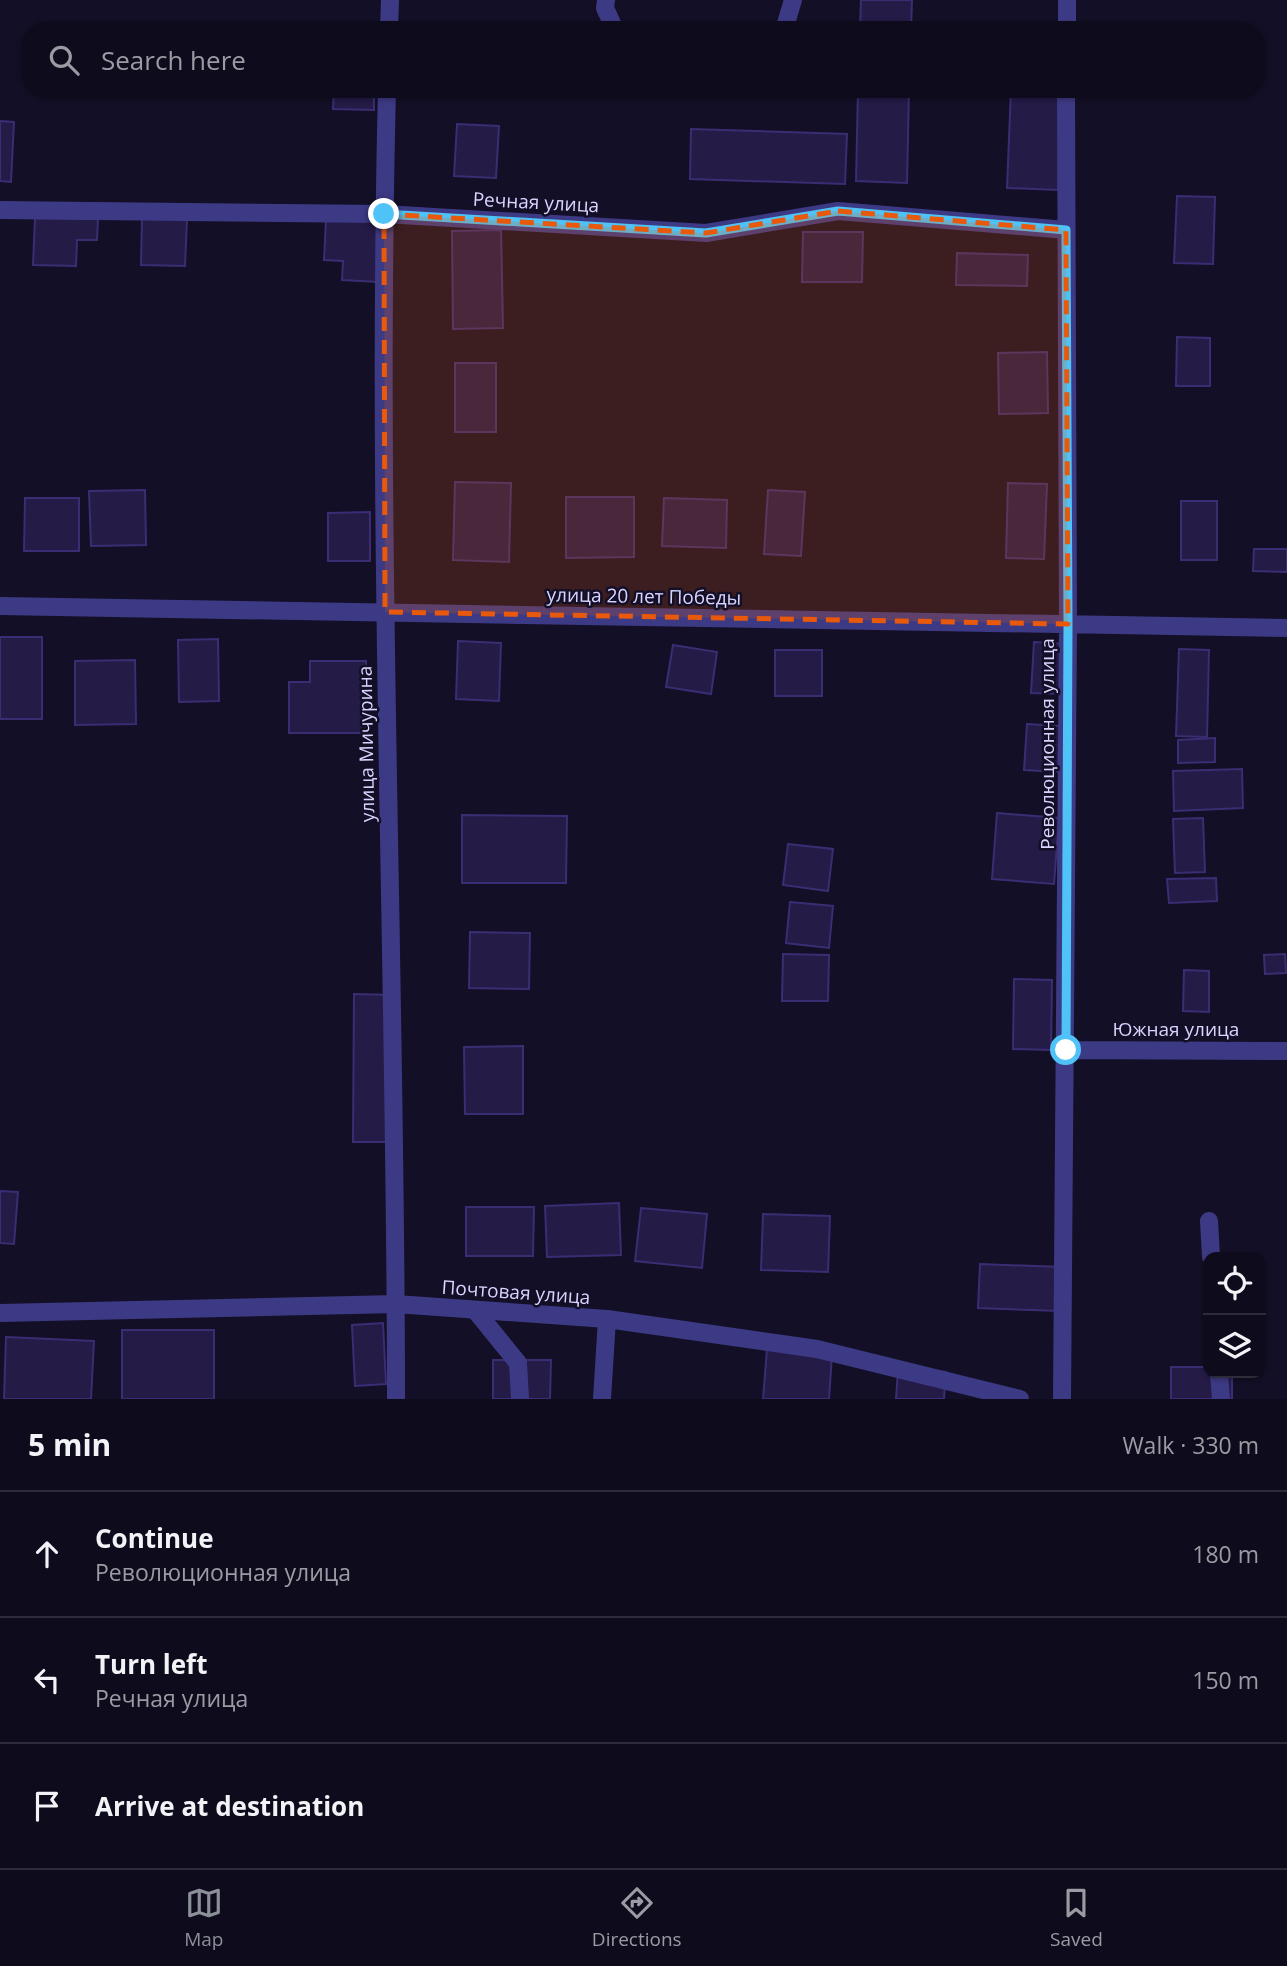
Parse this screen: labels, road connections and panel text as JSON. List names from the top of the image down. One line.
{"streets":{"street":["Речная улица","улица 20 лет Победы","улица Мичурина","Революционная улица","Южная улица","Почтовая улица"]},"crossings":[["Речная улица","улица Мичурина"],["Речная улица","Революционная улица"],["улица 20 лет Победы","улица Мичурина"],["улица 20 лет Победы","Революционная улица"],["улица Мичурина","Почтовая улица"],["Революционная улица","Южная улица"]],"page":{"search":"Search here","heading":["5 min","Walk · 330 m"],"list":[["Continue","Революционная улица","180 m"],["Turn left","Речная улица","150 m"],"Arrive at destination"],"nav":["Map","Directions","Saved"]}}
